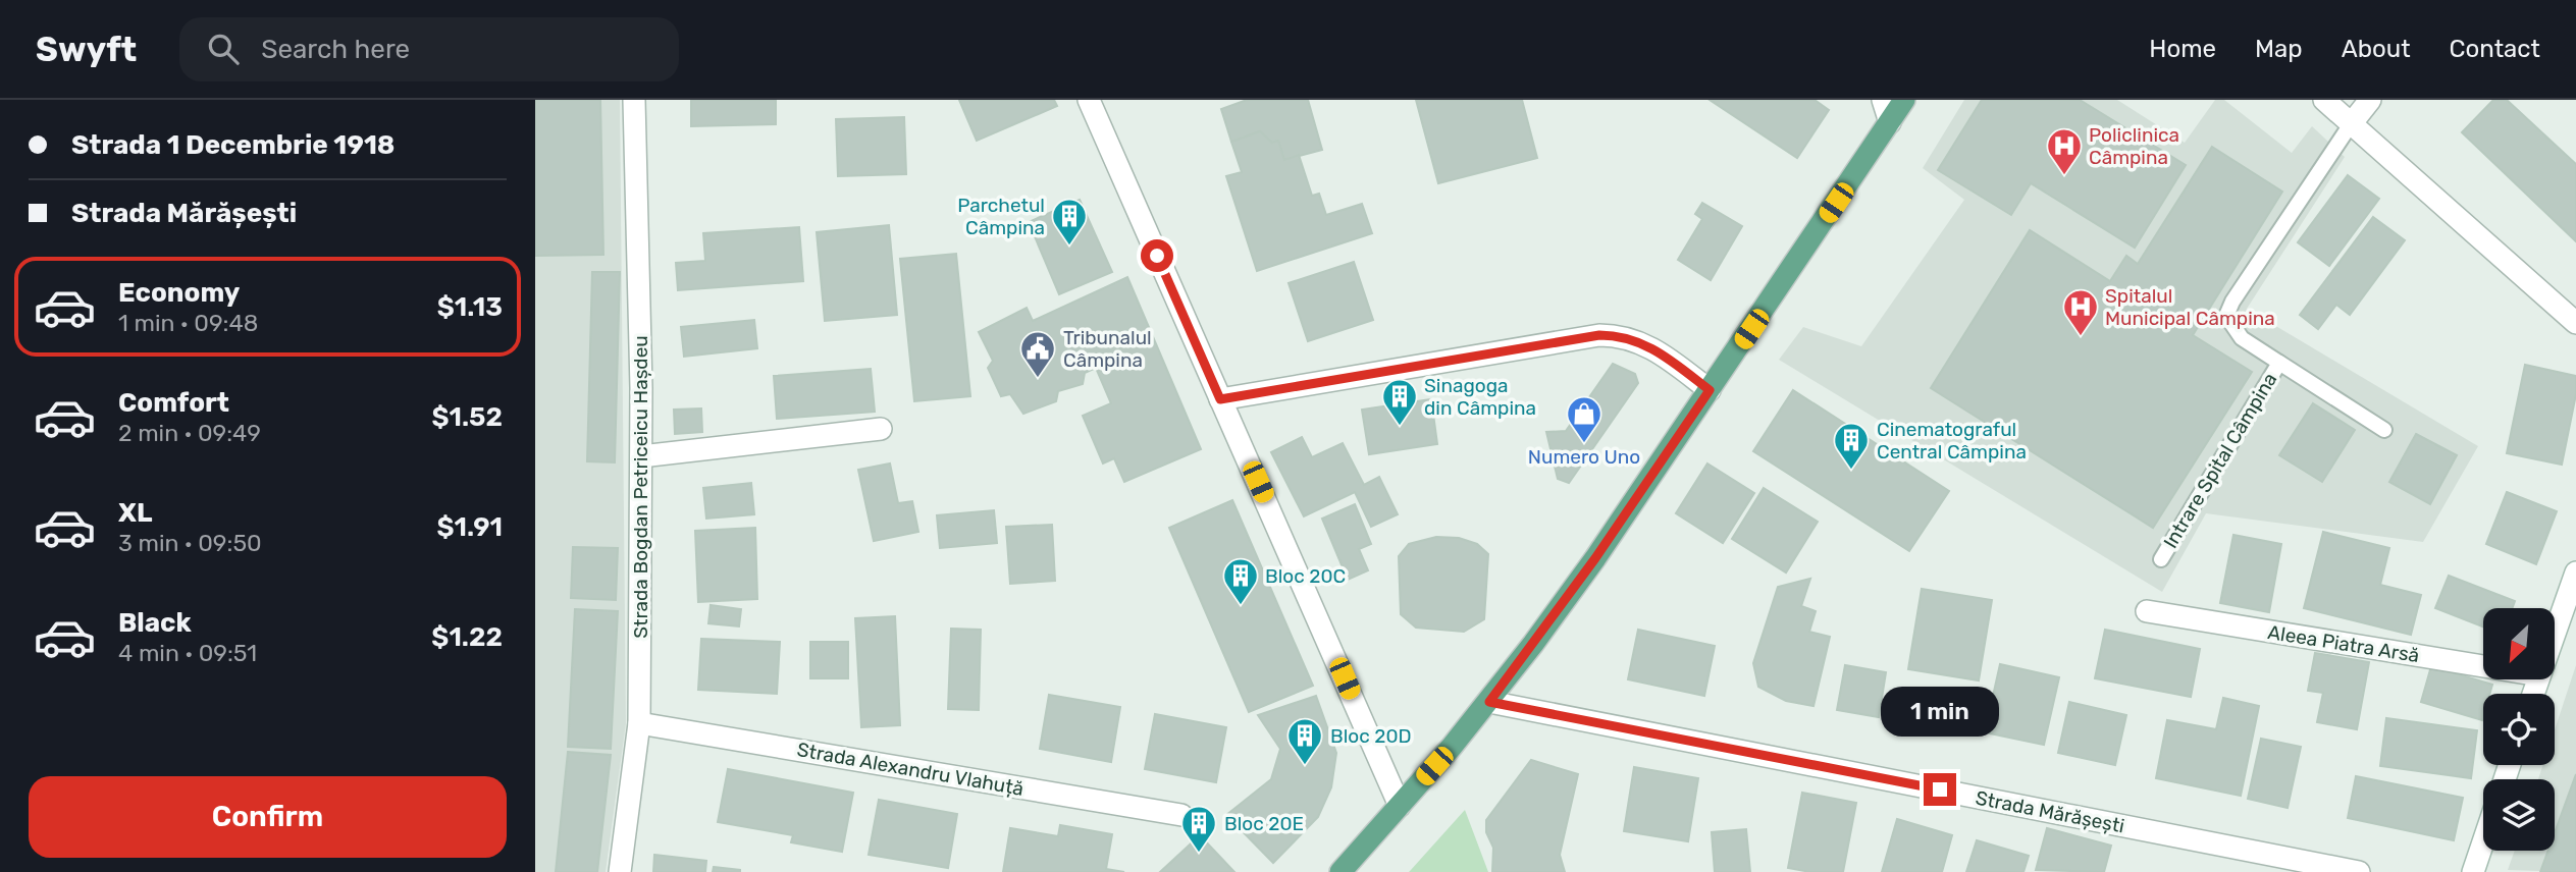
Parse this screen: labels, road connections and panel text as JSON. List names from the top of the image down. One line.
{"streets":{"street":["Strada Bogdan Petriceicu Hașdeu","Aleea Piatra Arsă","Strada Alexandru Vlahuță","Strada Mărășești"],"lane":["Intrare Spital Câmpina"]},"crossings":[["Strada Bogdan Petriceicu Hașdeu","Strada Alexandru Vlahuță"]],"places":{"hospital":["Policlinica Câmpina","Spitalul Municipal Câmpina"],"building":["Parchetul Câmpina","Sinagoga din Câmpina","Cinematograful Central Câmpina","Bloc 20C","Bloc 20D","Bloc 20E"],"public building":["Tribunalul Câmpina"],"shop":["Numero Uno"]},"north":"bottom left","page":{"header":"Swyft","search":"Search here","nav":["Home","Map","About","Contact"],"banner":["Strada 1 Decembrie 1918","Strada Mărășești"],"list":[{"name":"Economy","note":"1 min · 09:48","value":"$1.13"},{"name":"Comfort","note":"2 min · 09:49","value":"$1.52"},{"name":"XL","note":"3 min · 09:50","value":"$1.91"},{"name":"Black","note":"4 min · 09:51","value":"$1.22"}],"bubble":"1 min","buttons":"Confirm"}}
